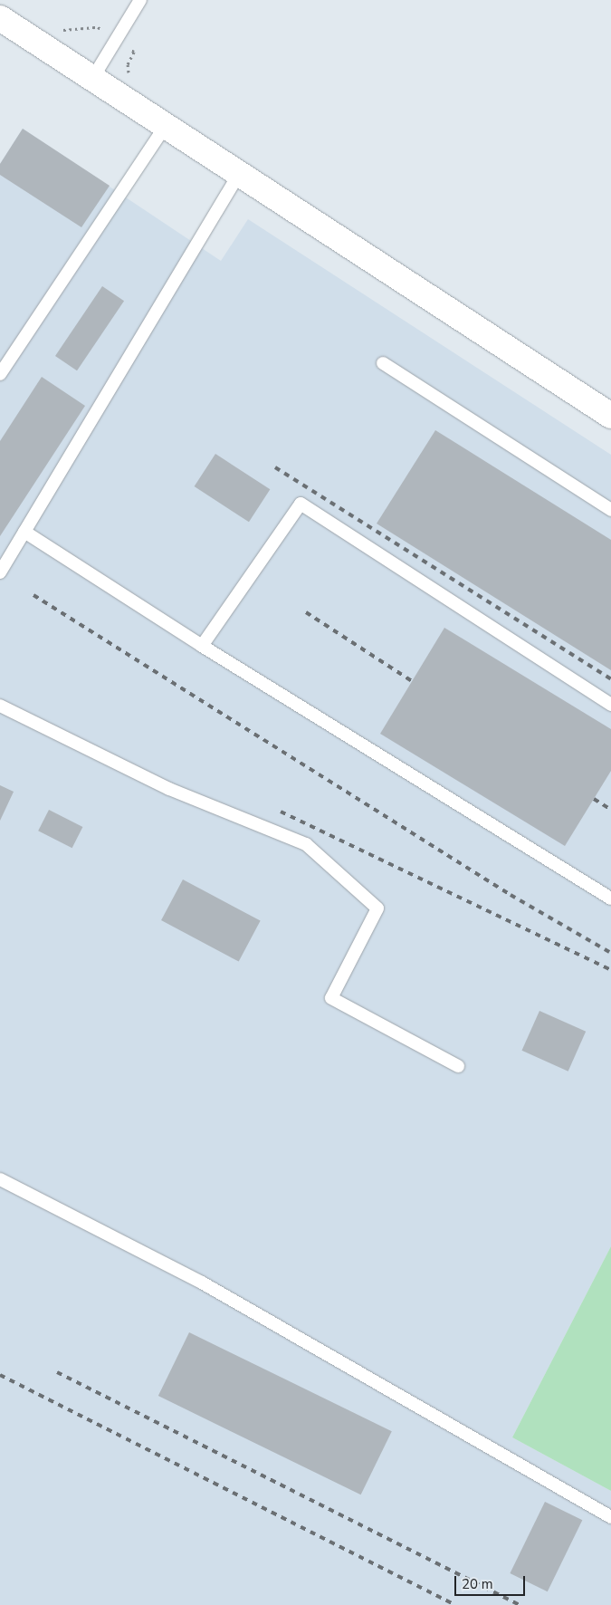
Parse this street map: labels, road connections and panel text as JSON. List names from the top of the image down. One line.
{"scale_bar":"20 m"}
